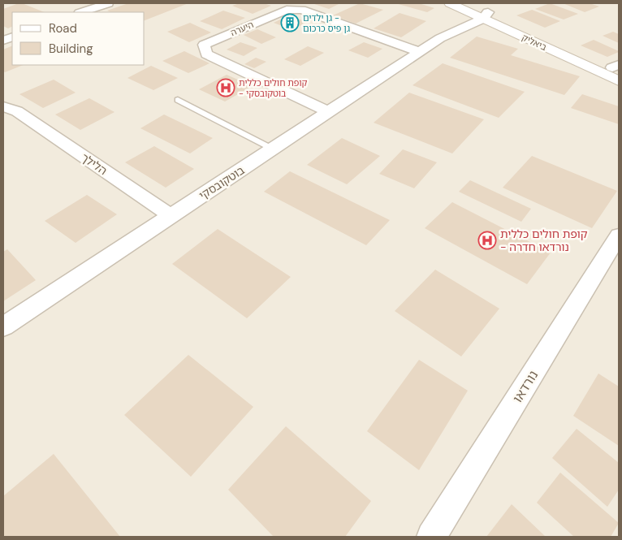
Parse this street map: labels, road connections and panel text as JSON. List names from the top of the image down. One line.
{"streets":{"main road":["ביאליק"],"street":["היערה","הלילך","בוטקובסקי","נורדאו"]},"crossings":[["היערה","בוטקובסקי"],["ביאליק","בוטקובסקי"],["הלילך","בוטקובסקי"]],"places":{"building":["גן ילדים - גן פיס כרכום"],"hospital":["קופת חולים כללית - בוטקובסקי","קופת חולים כללית - נורדאו חדרה"]},"legend":["Road","Building"]}
